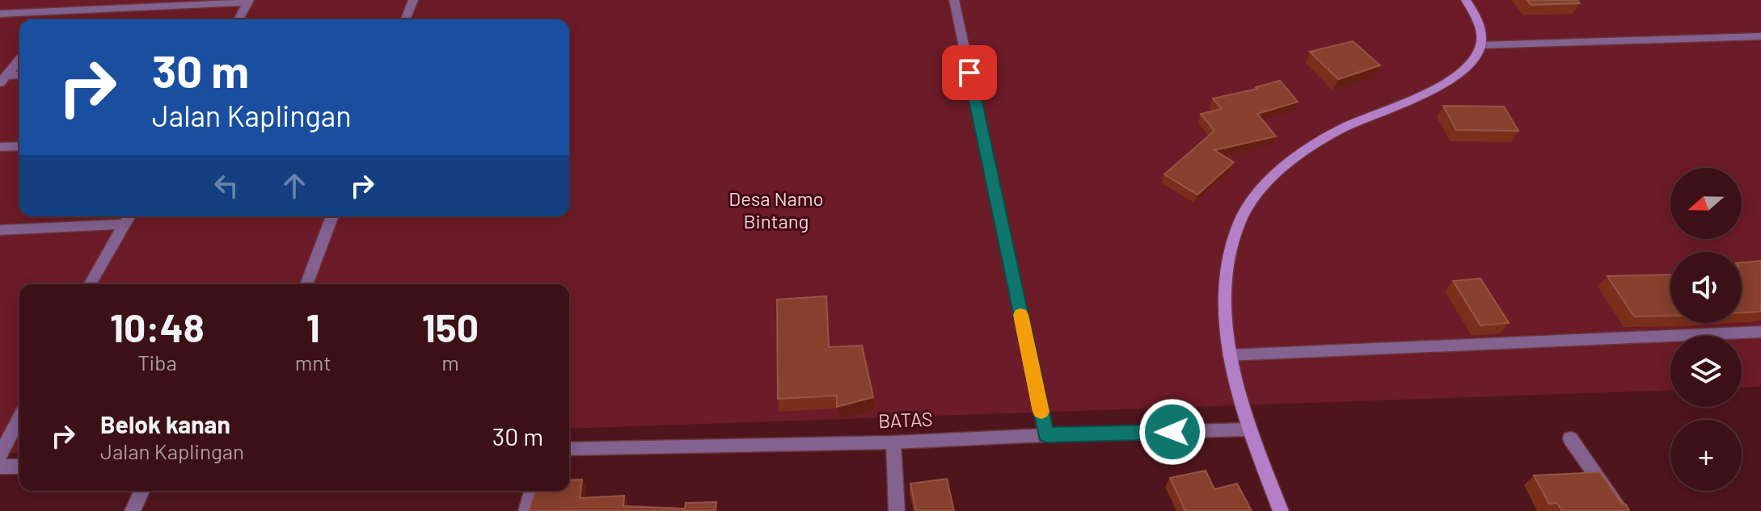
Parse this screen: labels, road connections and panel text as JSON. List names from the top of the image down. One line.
{"streets":{"street":["BATAS"]},"parks":["Desa Namo Bintang"],"north":"left","page":{"turn":["30 m","Jalan Kaplingan"],"map_buttons":"+","eta":["10:48","Tiba","1","mnt","150","m"],"list":[{"name":"Belok kanan","note":"Jalan Kaplingan","value":"30 m"}]}}
